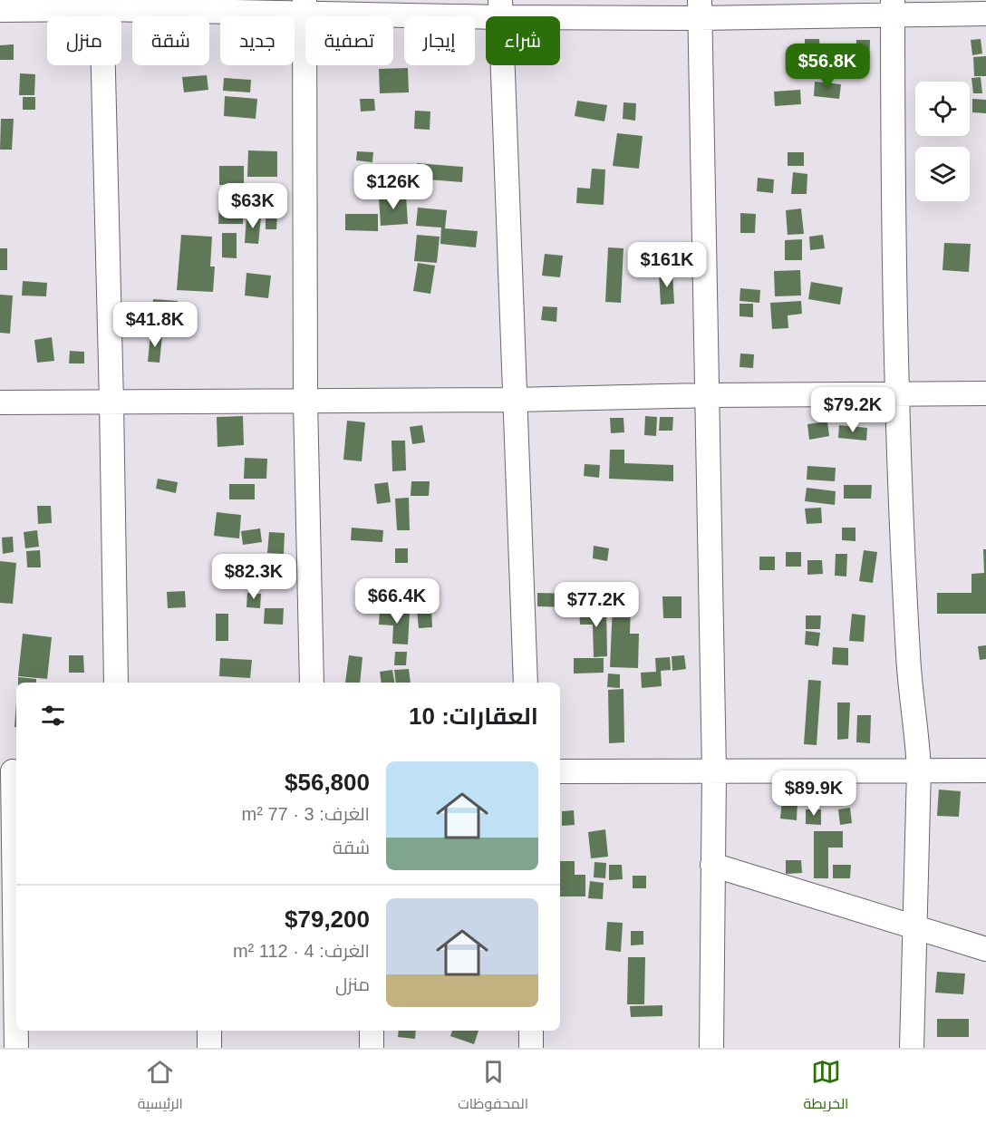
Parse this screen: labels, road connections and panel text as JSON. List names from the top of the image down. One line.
{"page":{"chip":["شراء","إيجار","تصفية","جديد","شقة","منزل"],"price":["$56.8K","$126K","$63K","$161K","$41.8K","$79.2K","$82.3K","$66.4K","$77.2K","$89.9K"],"heading":"العقارات: 10","list":[{"name":"$56,800","note":"الغرف: 3 · 77 m² · شقة"},{"name":"$79,200","note":"الغرف: 4 · 112 m² · منزل"}],"tabs":["الخريطة","المحفوظات","الرئيسية"]}}
